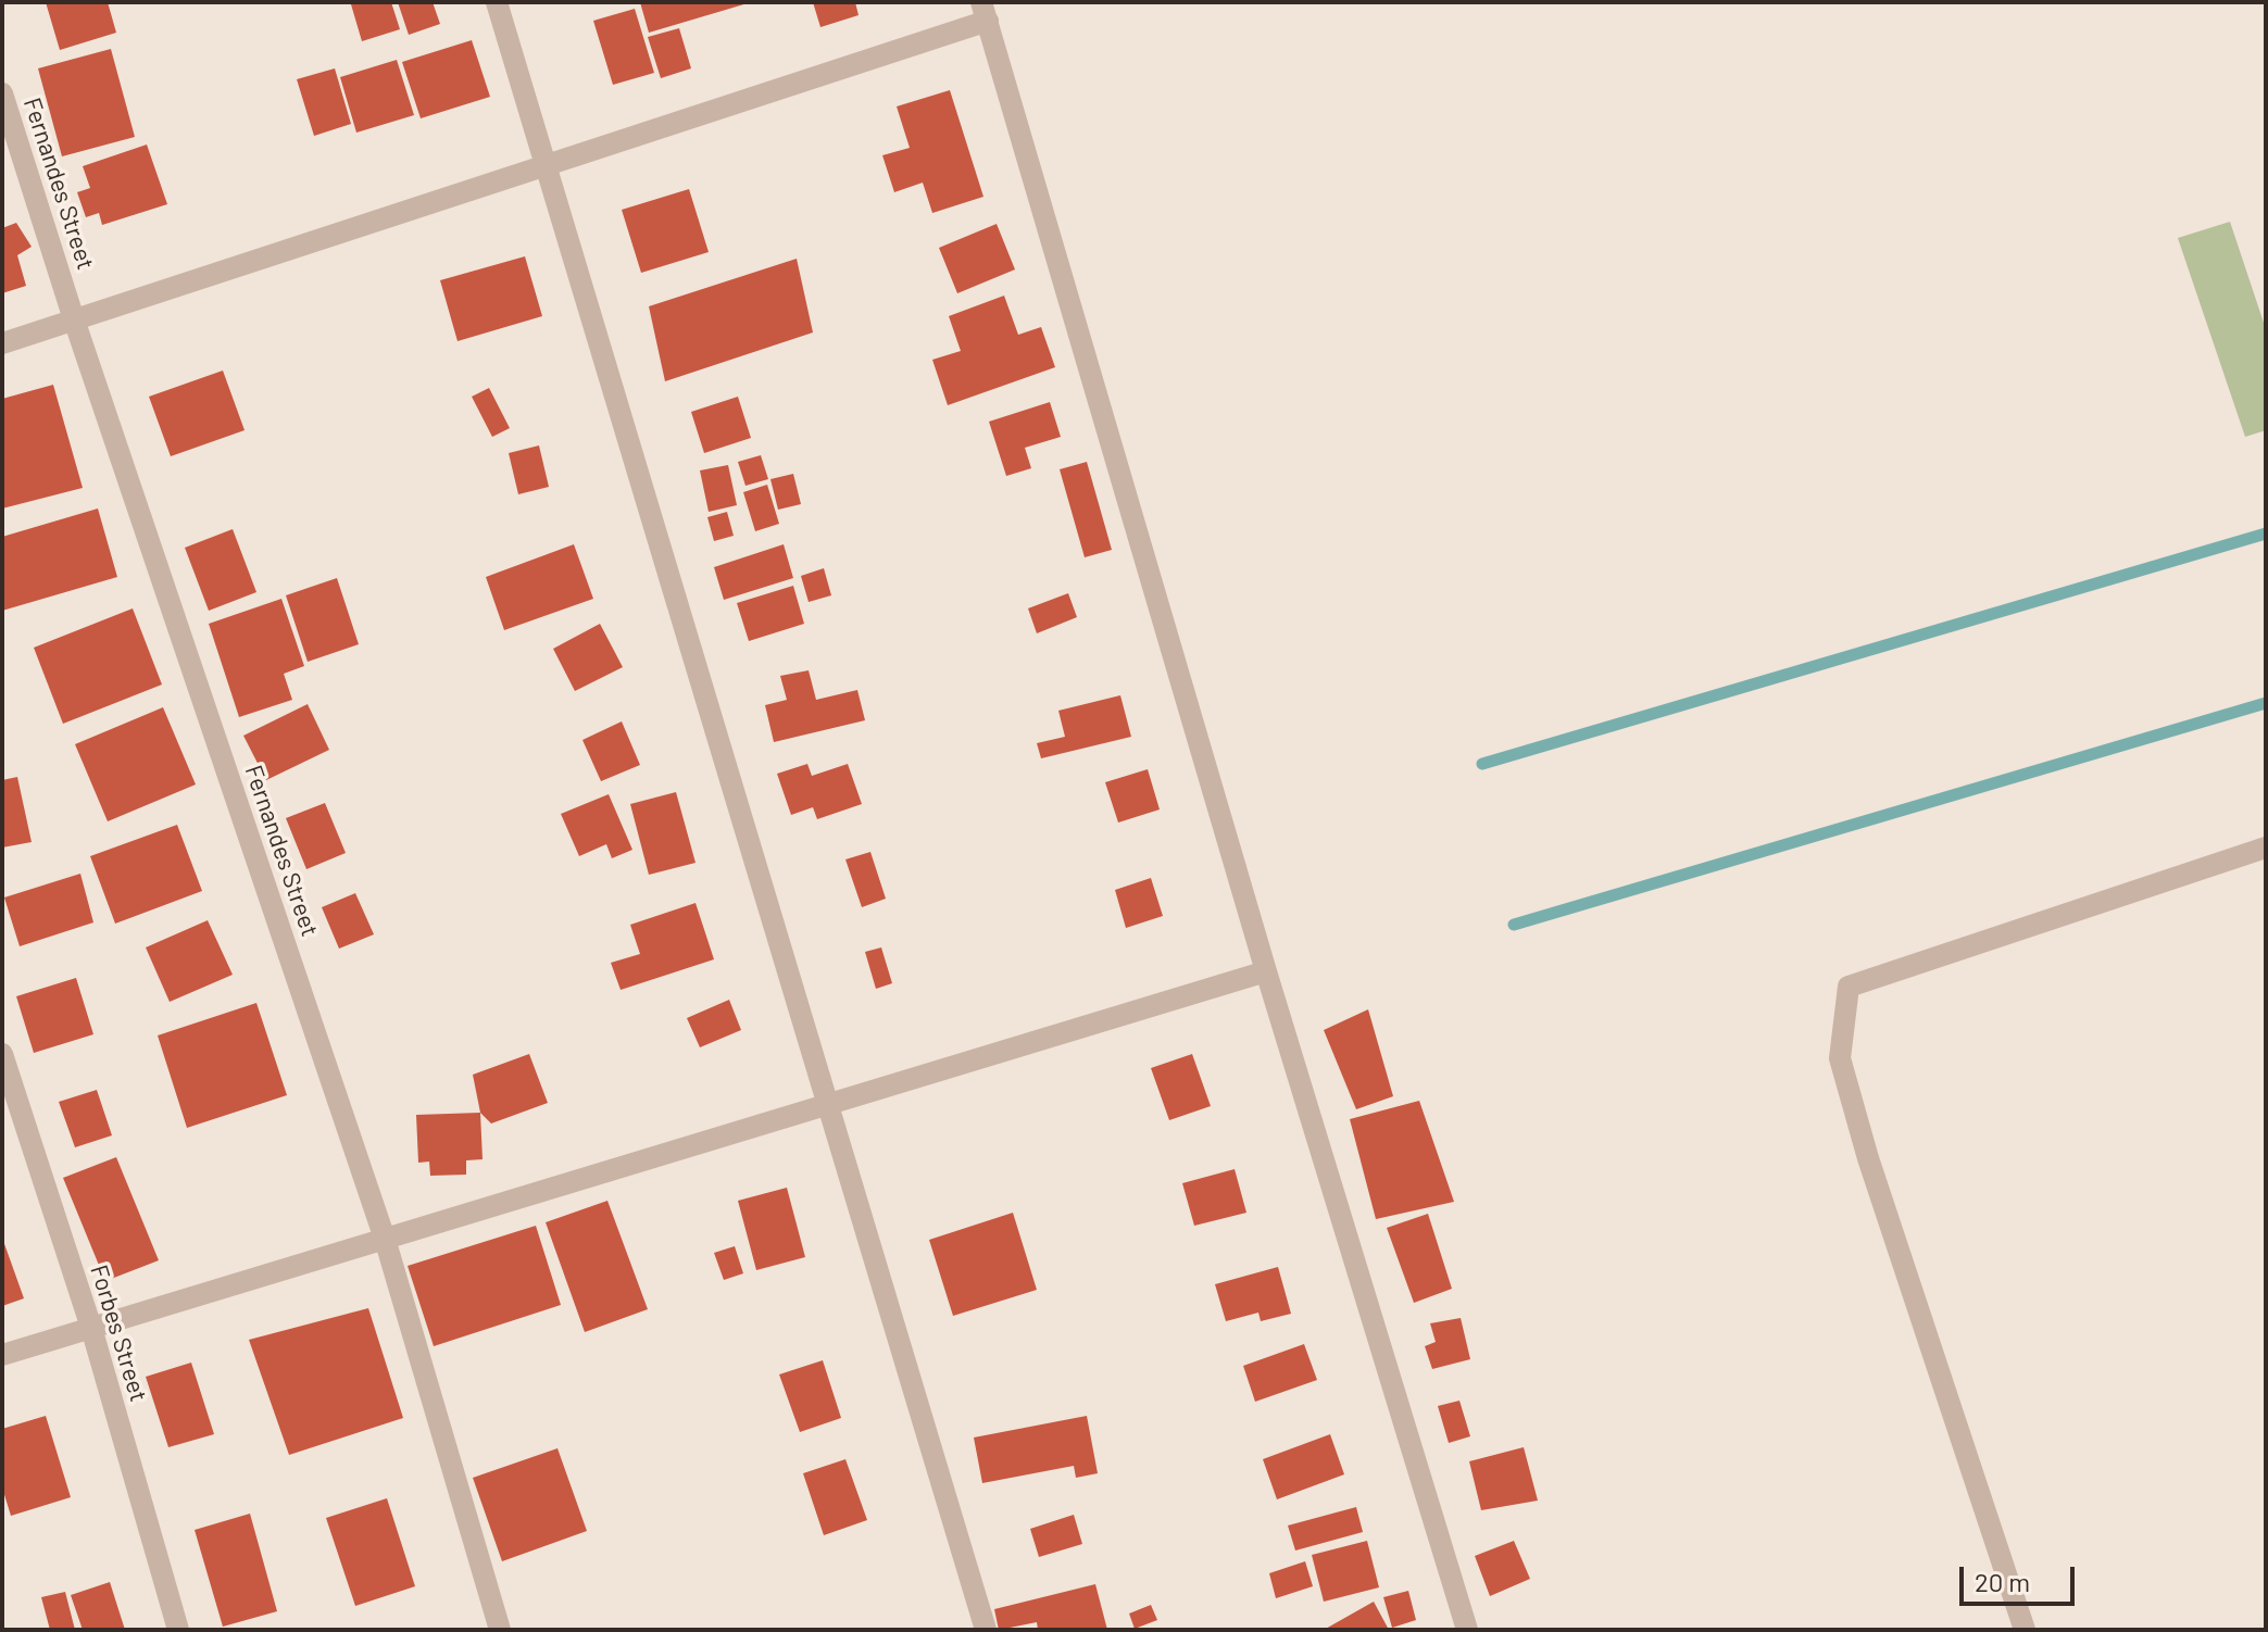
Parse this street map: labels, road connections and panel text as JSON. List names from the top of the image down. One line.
{"streets":{"street":["Fernandes Street","Forbes Street"]},"scale_bar":"20 m"}
